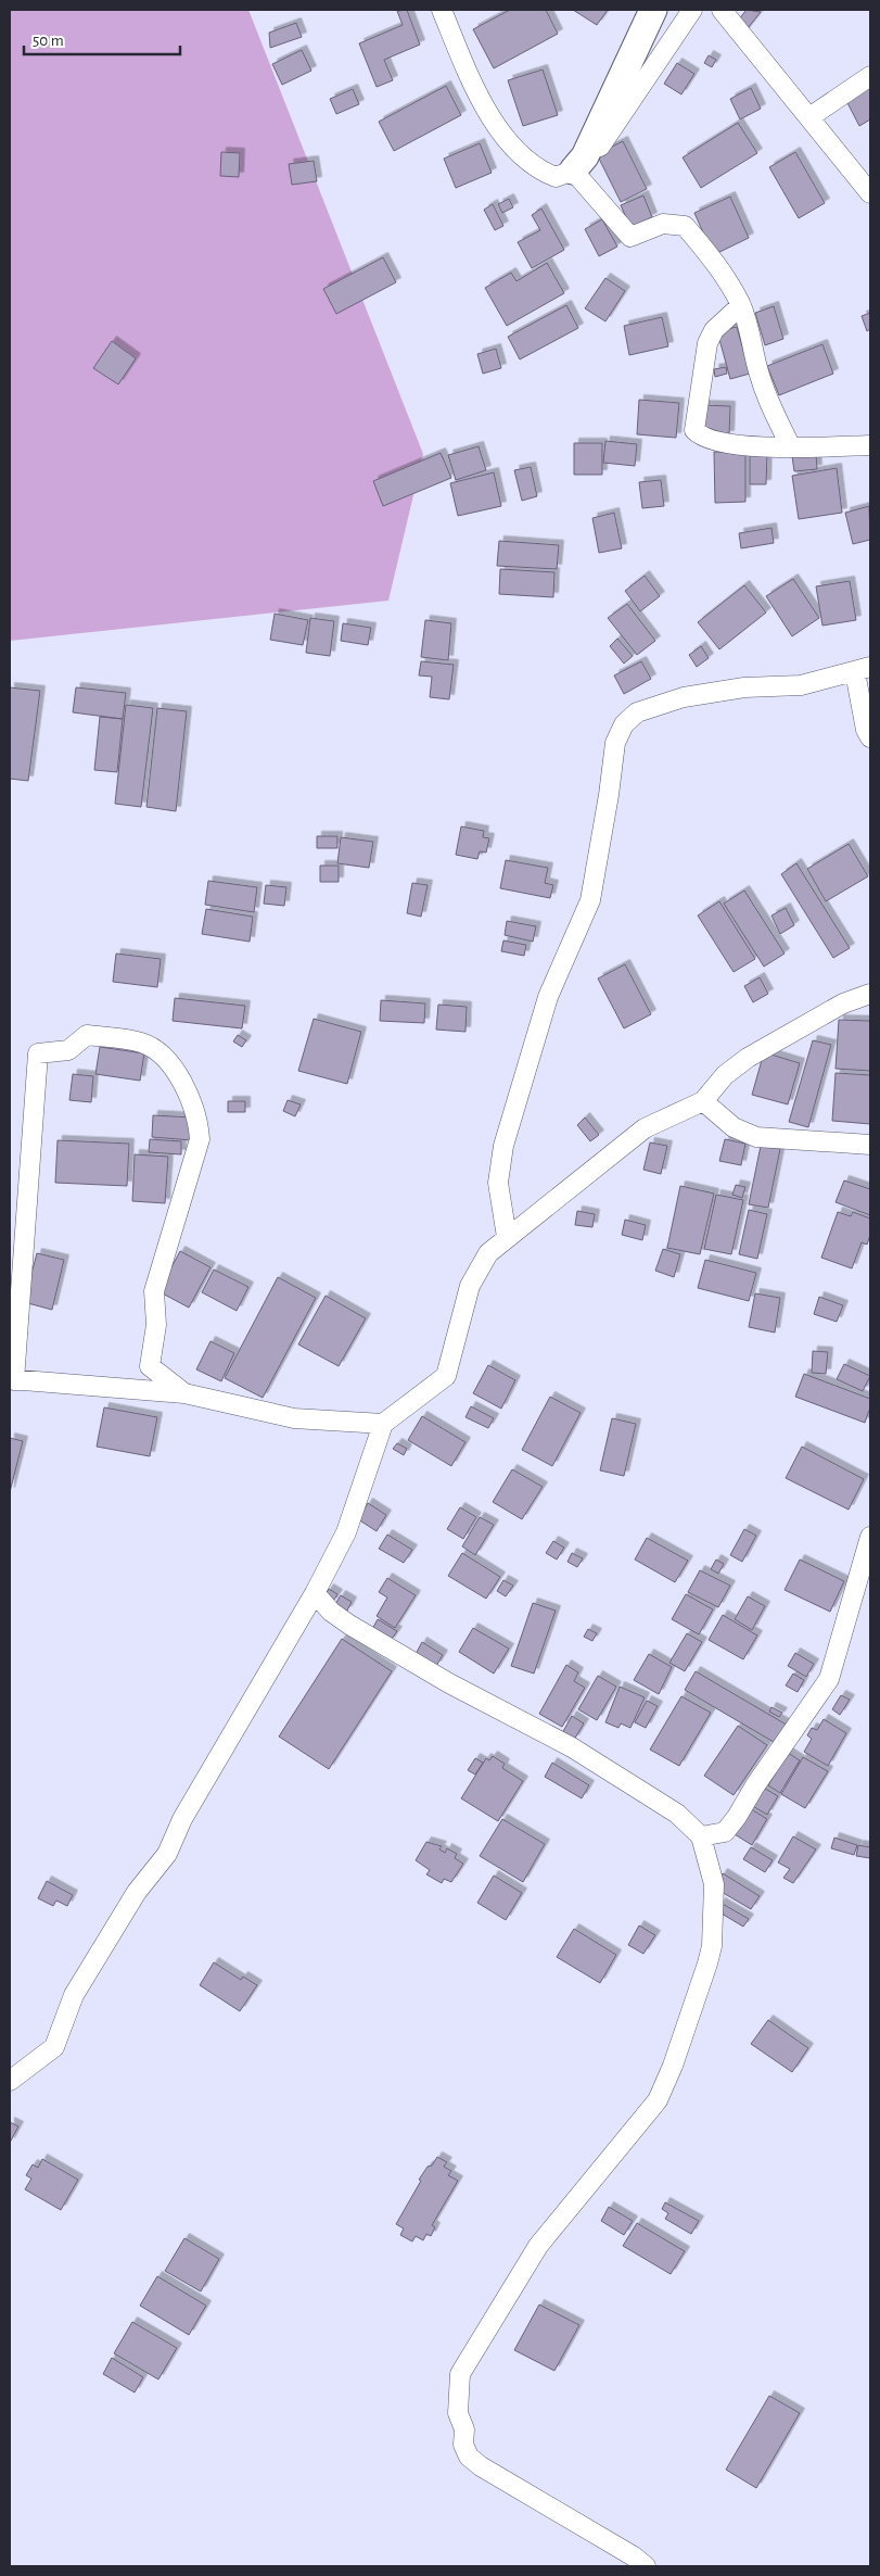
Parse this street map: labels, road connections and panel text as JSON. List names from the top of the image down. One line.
{"scale_bar":"50 m"}
